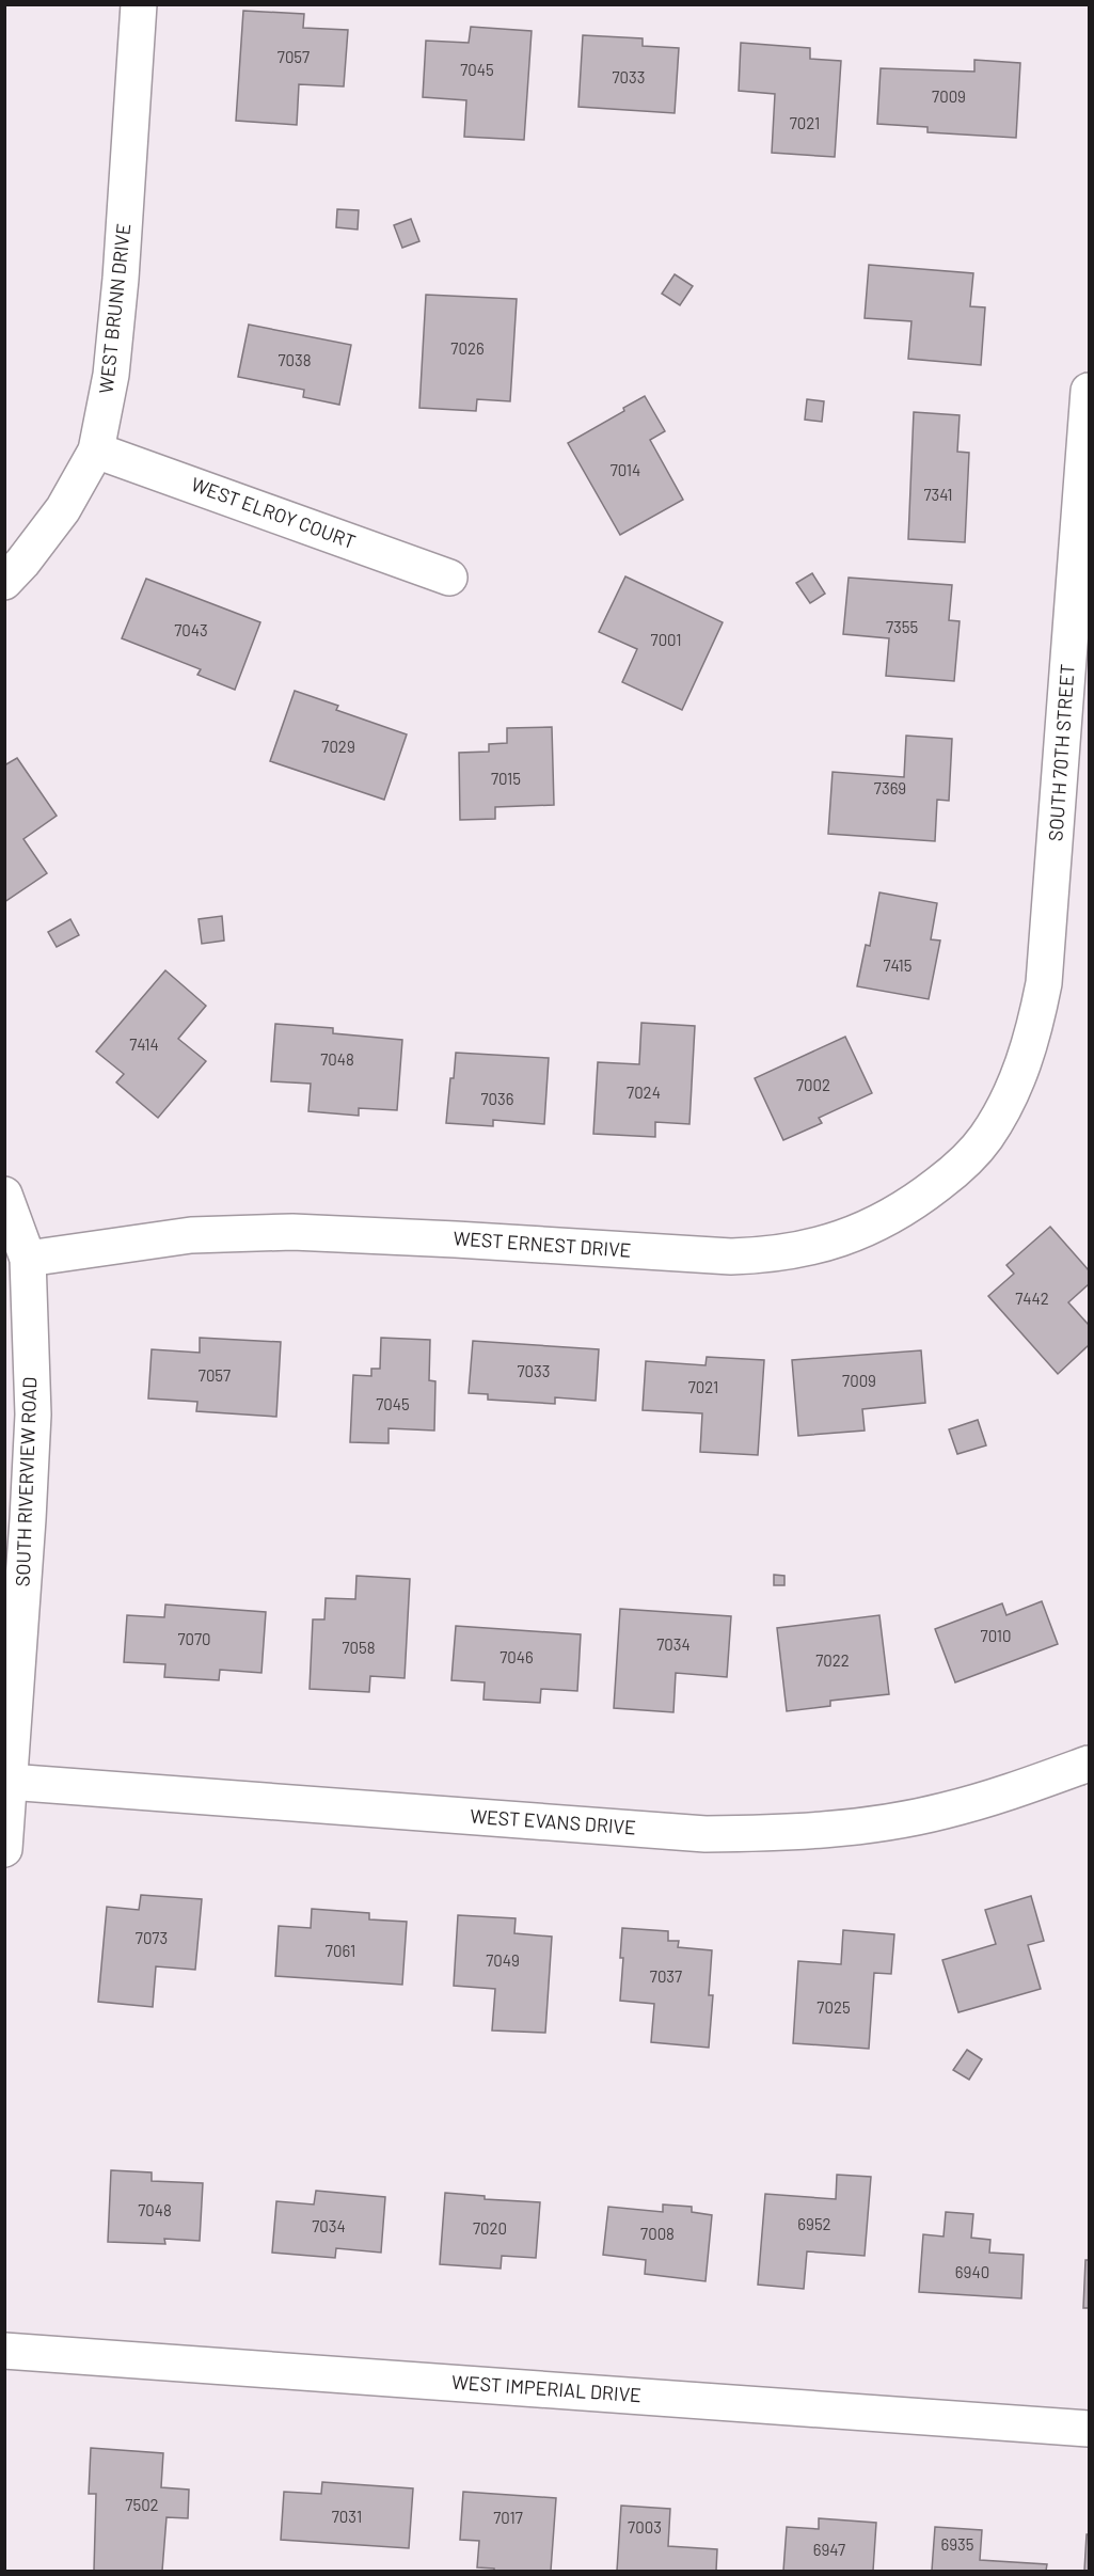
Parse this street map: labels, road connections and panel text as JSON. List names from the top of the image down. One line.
{"streets":{"street":["WEST BRUNN DRIVE","WEST ELROY COURT","SOUTH 70TH STREET","WEST ERNEST DRIVE","SOUTH RIVERVIEW ROAD","WEST EVANS DRIVE","WEST IMPERIAL DRIVE"]},"crossings":[["WEST BRUNN DRIVE","WEST ELROY COURT"],["SOUTH 70TH STREET","WEST ERNEST DRIVE"],["WEST ERNEST DRIVE","SOUTH RIVERVIEW ROAD"],["SOUTH RIVERVIEW ROAD","WEST EVANS DRIVE"]],"house_numbers":["7057","7045","7033","7009","7021","7026","7038","7014","7341","7355","7043","7001","7029","7015","7369","7415","7414","7048","7002","7024","7036","7442","7033","7057","7009","7021","7045","7010","7070","7034","7058","7046","7022","7073","7061","7049","7037","7025","7048","6952","7034","7020","7008","6940","7502","7031","7017","7003","6935","6947"]}
